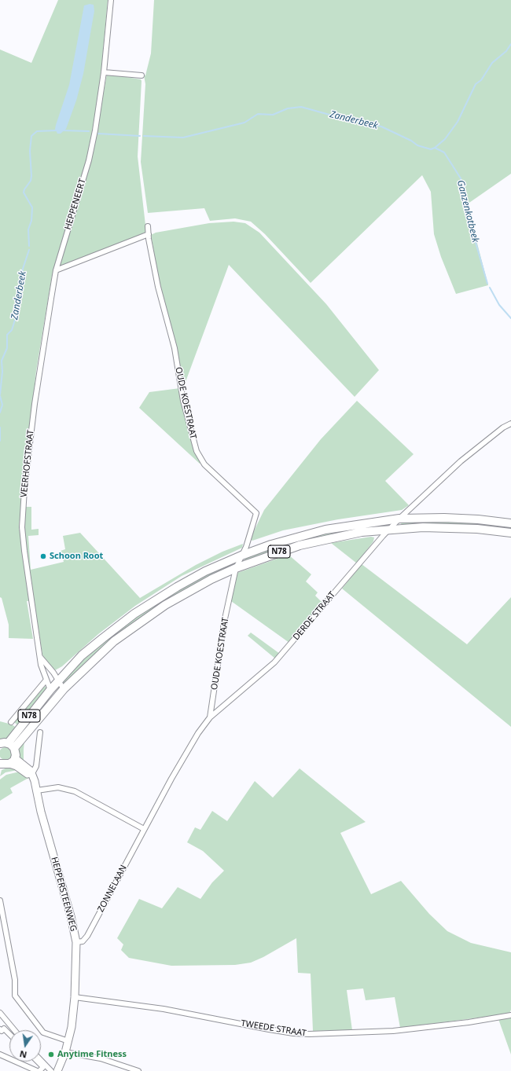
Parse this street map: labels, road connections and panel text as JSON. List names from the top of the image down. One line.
{"streets":{"main road":["N78"],"street":["HEPPENEERT","OUDE KOESTRAAT","VEERHOFSTRAAT","DERDE STRAAT","ZONNELAAN","HEPPERSTEENWEG","TWEEDE STRAAT"]},"crossings":[["HEPPENEERT","VEERHOFSTRAAT"],["OUDE KOESTRAAT","N78"],["OUDE KOESTRAAT","DERDE STRAAT"],["VEERHOFSTRAAT","N78"],["N78","DERDE STRAAT"],["DERDE STRAAT","ZONNELAAN"],["ZONNELAAN","HEPPERSTEENWEG"],["HEPPERSTEENWEG","TWEEDE STRAAT"]],"water":["Zanderbeek","Ganzenkotbeek"],"places":["Schoon Root","Anytime Fitness"],"north":"bottom"}
